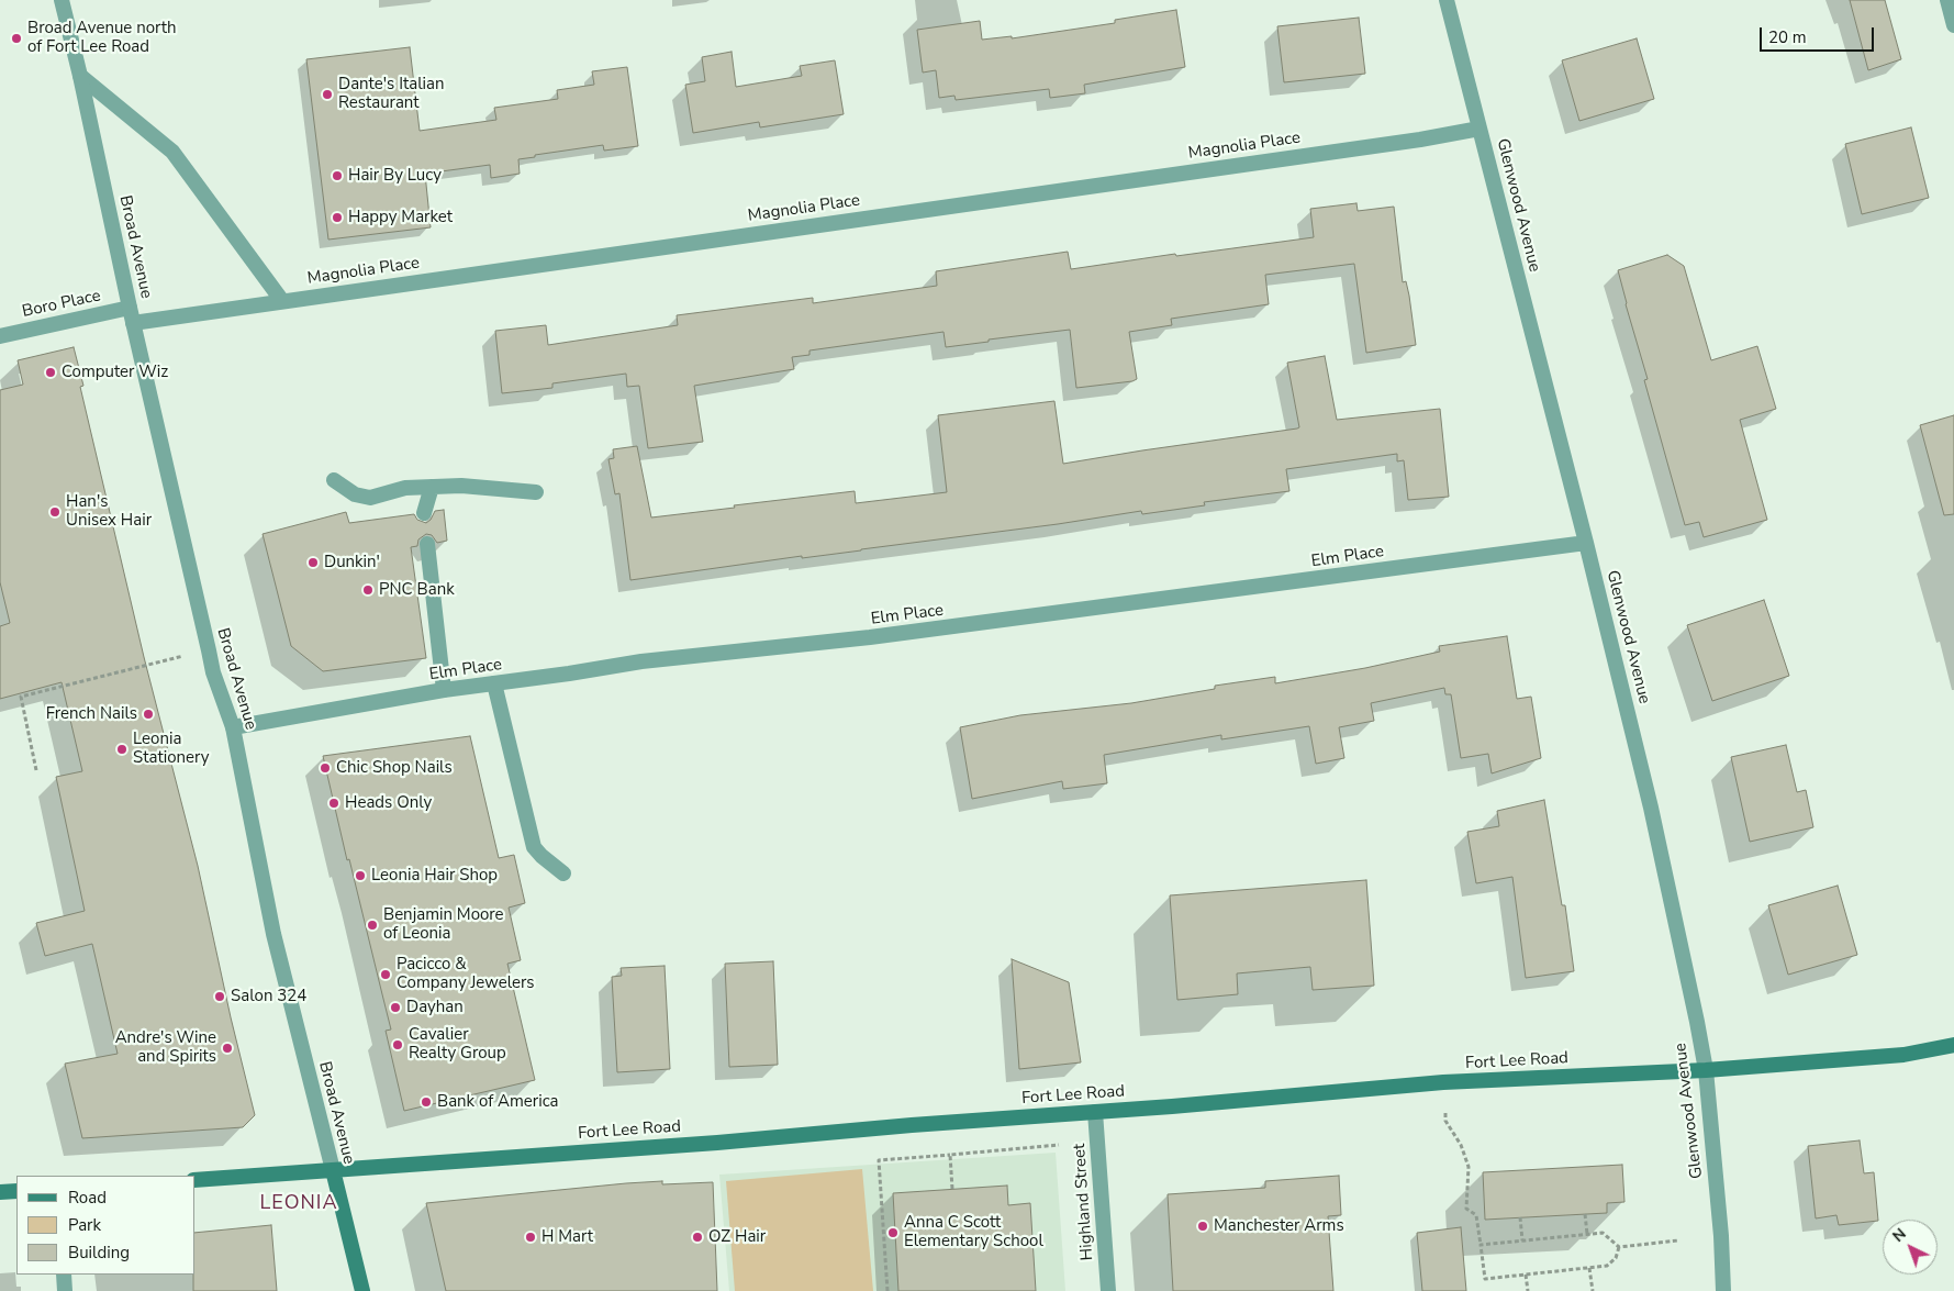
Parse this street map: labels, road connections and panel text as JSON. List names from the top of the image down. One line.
{"streets":{"main road":["Broad Avenue","Fort Lee Road"],"street":["Magnolia Place","Glenwood Avenue","Boro Place","Elm Place","Highland Street"]},"crossings":[["Magnolia Place","Glenwood Avenue"],["Magnolia Place","Broad Avenue"],["Magnolia Place","Boro Place"],["Glenwood Avenue","Elm Place"],["Glenwood Avenue","Fort Lee Road"],["Broad Avenue","Boro Place"],["Broad Avenue","Elm Place"],["Broad Avenue","Fort Lee Road"],["Fort Lee Road","Highland Street"]],"districts":["LEONIA"],"places":["Broad Avenue north of Fort Lee Road","Dante's Italian Restaurant","Hair By Lucy","Happy Market","Computer Wiz","Han's Unisex Hair","Dunkin'","PNC Bank","French Nails","Leonia Stationery","Chic Shop Nails","Heads Only","Leonia Hair Shop","Benjamin Moore of Leonia","Pacicco & Company Jewelers","Salon 324","Dayhan","Cavalier Realty Group","Andre's Wine and Spirits","Bank of America","Manchester Arms","Anna C Scott Elementary School","H Mart","OZ Hair"],"legend":["Road","Park","Building"],"scale_bar":"20 m","north":"top left"}
